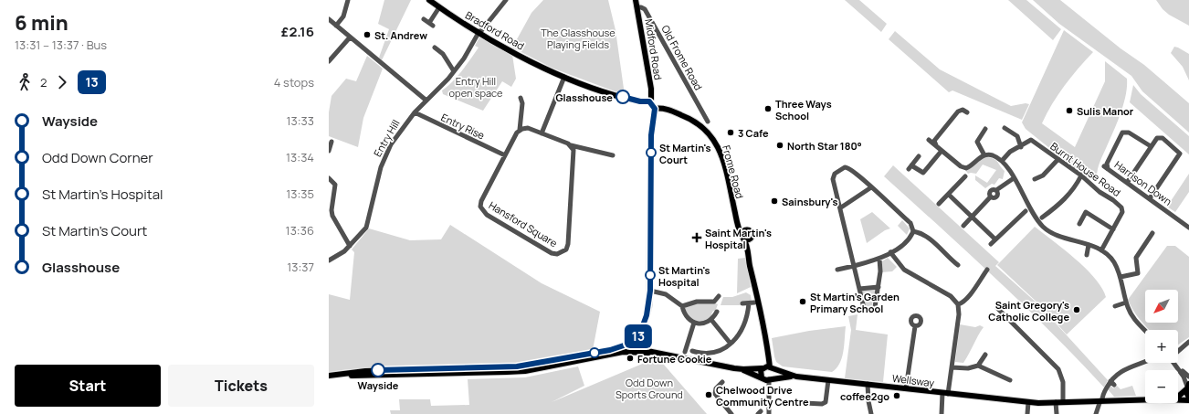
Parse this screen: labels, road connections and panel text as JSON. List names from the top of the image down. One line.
{"streets":{"main road":["Bradford Road","Midford Road","Frome Road","Wellsway"],"street":["Old Frome Road","Entry Rise","Entry Hill","Burnt House Road","Harrison Down","Hansford Square"]},"crossings":[["Bradford Road","Midford Road"],["Bradford Road","Entry Hill"],["Midford Road","Old Frome Road"],["Entry Rise","Entry Hill"],["Entry Rise","Hansford Square"],["Frome Road","Wellsway"]],"parks":["The Glasshouse Playing Fields","Entry Hill open space","Odd Down Sports Ground"],"places":{"other":["St. Andrew","Glasshouse","Three Ways School","Sulis Manor","3 Cafe","North Star 180°","St Martin's Court","Sainsbury's","St Martin's Hospital","St Martin's Garden Primary School","Saint Gregory's Catholic College","Fortune Cookie","Wayside","Chelwood Drive Community Centre","coffee2go"],"health":["Saint Martin's Hospital"]},"lines":["bus line 13"],"north":"bottom left","page":{"heading":["6 min","13:31 – 13:37 · Bus","£2.16"],"on_map":"13","legs":["2","13","4 stops"],"list":[{"name":"Wayside","value":"13:33"},{"name":"Odd Down Corner","value":"13:34"},{"name":"St Martin's Hospital","value":"13:35"},{"name":"St Martin's Court","value":"13:36"},{"name":"Glasshouse","value":"13:37"}],"map_buttons":["+","−"],"buttons":["Start","Tickets"]}}
